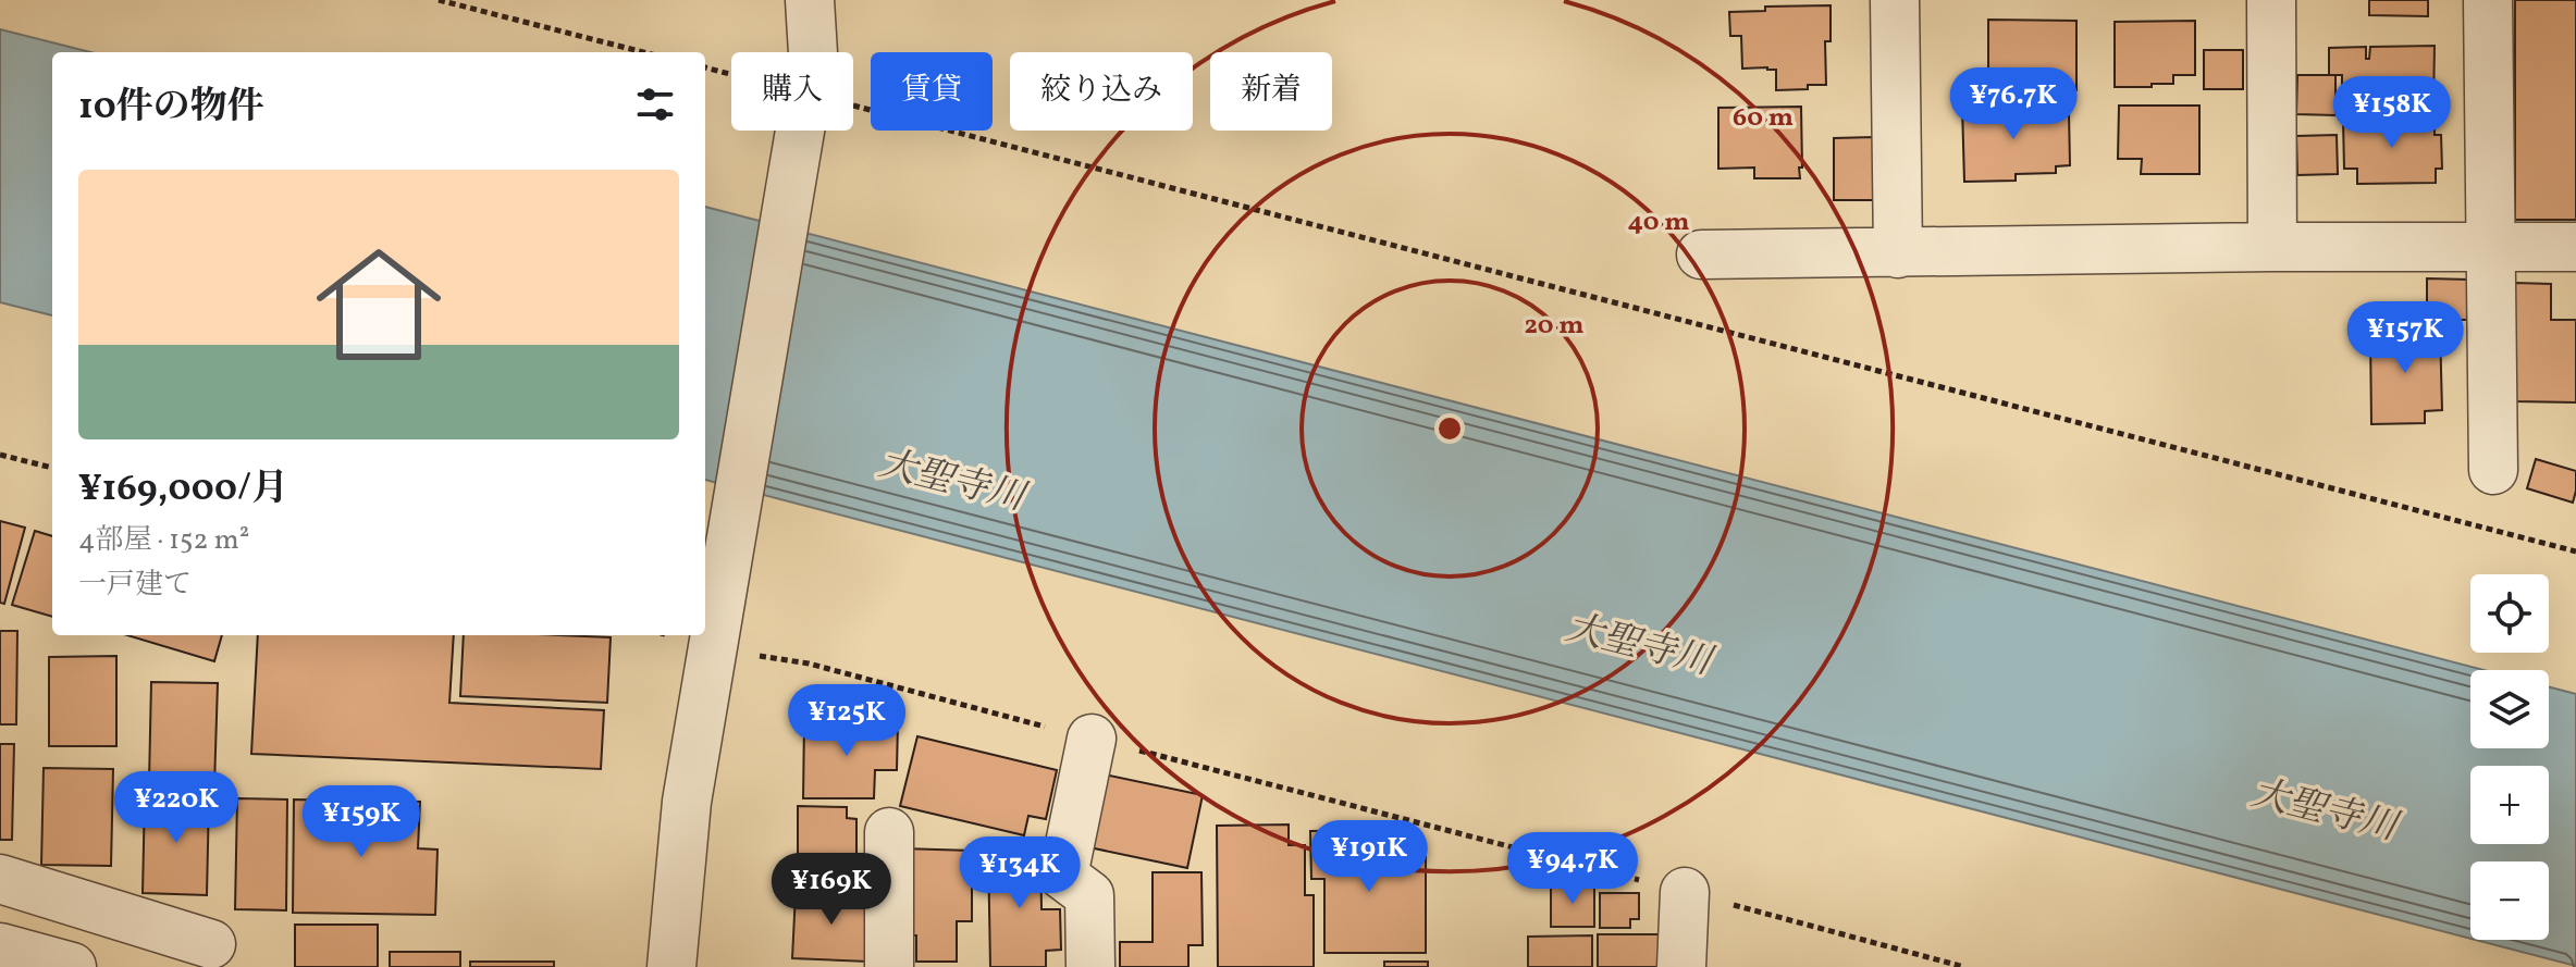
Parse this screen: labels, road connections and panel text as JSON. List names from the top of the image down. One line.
{"water":["大聖寺川"],"page":{"chip":["購入","賃貸","絞り込み","新着"],"heading":"10件の物件","price":["¥76.7K","¥158K","¥157K","¥125K","¥220K","¥159K","¥191K","¥94.7K","¥134K","¥169K"],"list":[{"name":"¥169,000/月","note":"4部屋 · 152 m² · 一戸建て"}],"map_buttons":["+","−"]},"rings":["60 m","40 m","20 m"]}
